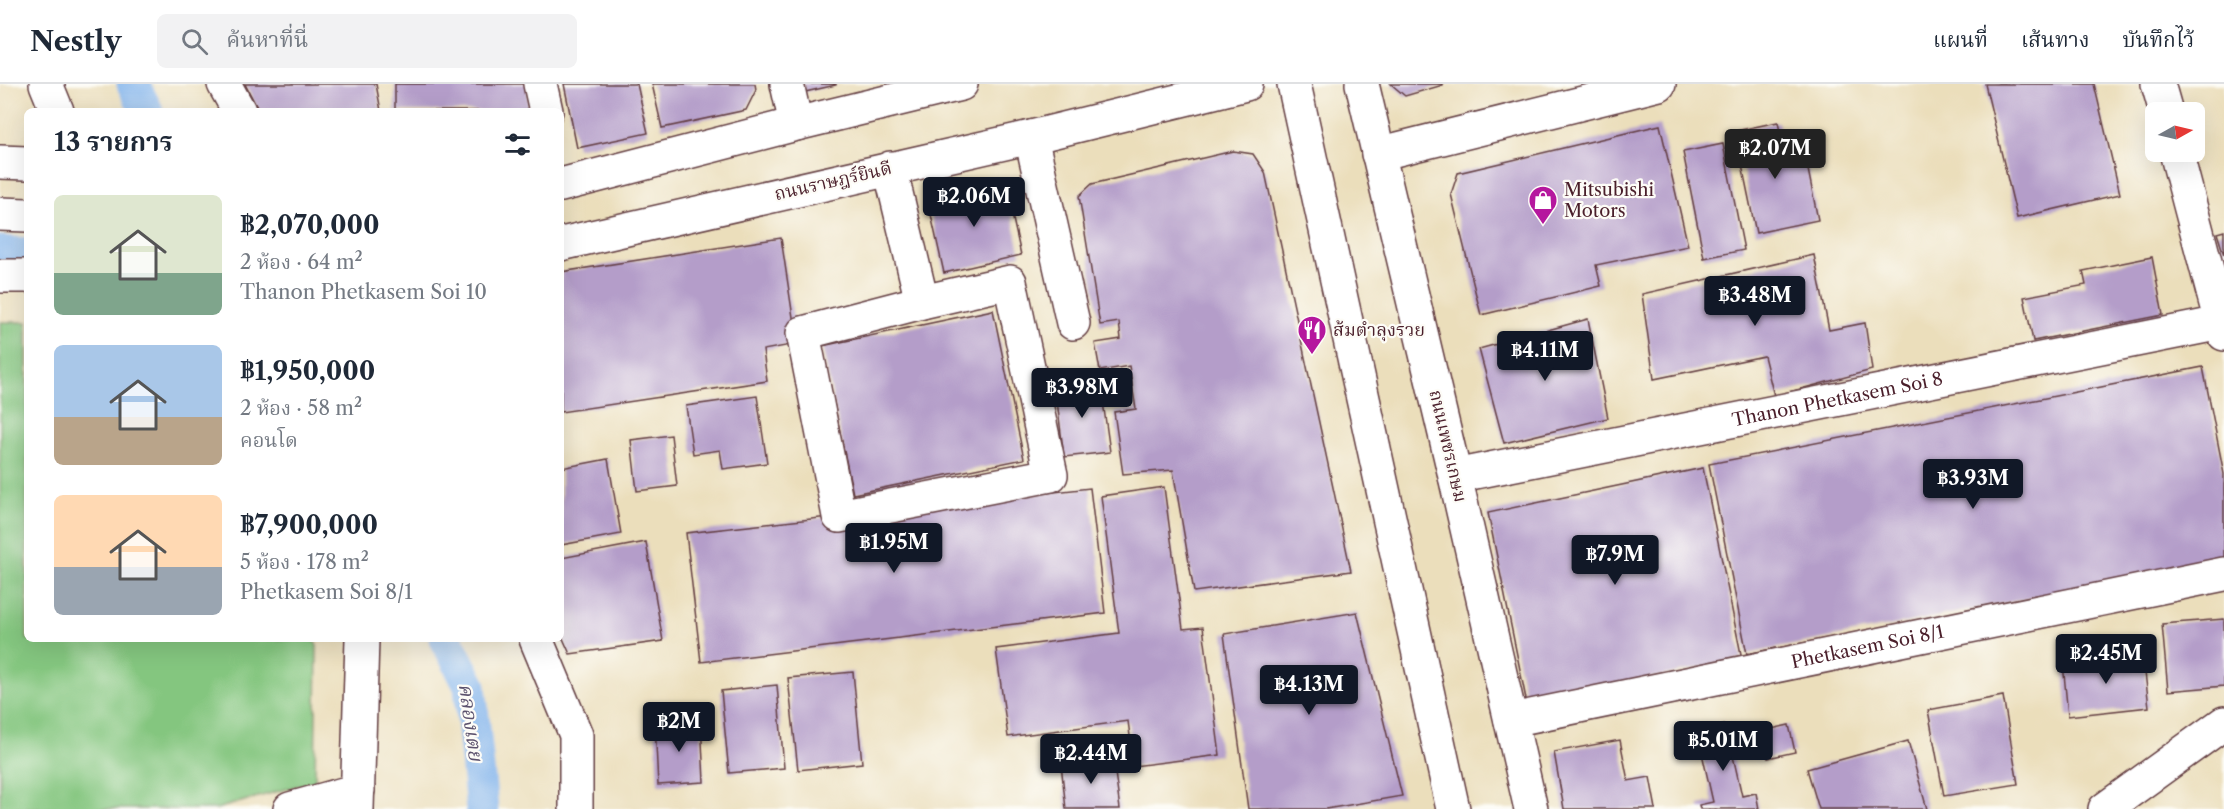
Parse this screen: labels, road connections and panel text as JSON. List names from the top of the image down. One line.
{"streets":{"street":["ถนนราษฎร์ยินดี","Thanon Phetkasem Soi 8","ถนนเพชรเกษม","Phetkasem Soi 8/1"]},"crossings":[["Thanon Phetkasem Soi 8","ถนนเพชรเกษม"],["ถนนเพชรเกษม","Phetkasem Soi 8/1"]],"water":["คลองเตย"],"places":{"shop":["Mitsubishi Motors"],"restaurant":["ส้มตำลุงรวย"]},"north":"right","page":{"header":"Nestly","search":"ค้นหาที่นี่","nav":["แผนที่","เส้นทาง","บันทึกไว้"],"heading":"13 รายการ","price":["฿2.07M","฿2.06M","฿3.48M","฿4.11M","฿3.98M","฿3.93M","฿1.95M","฿7.9M","฿2.45M","฿4.13M","฿2M","฿5.01M","฿2.44M"],"list":[{"name":"฿2,070,000","note":"2 ห้อง · 64 m² · Thanon Phetkasem Soi 10"},{"name":"฿1,950,000","note":"2 ห้อง · 58 m² · คอนโด"},{"name":"฿7,900,000","note":"5 ห้อง · 178 m² · Phetkasem Soi 8/1"}]}}
